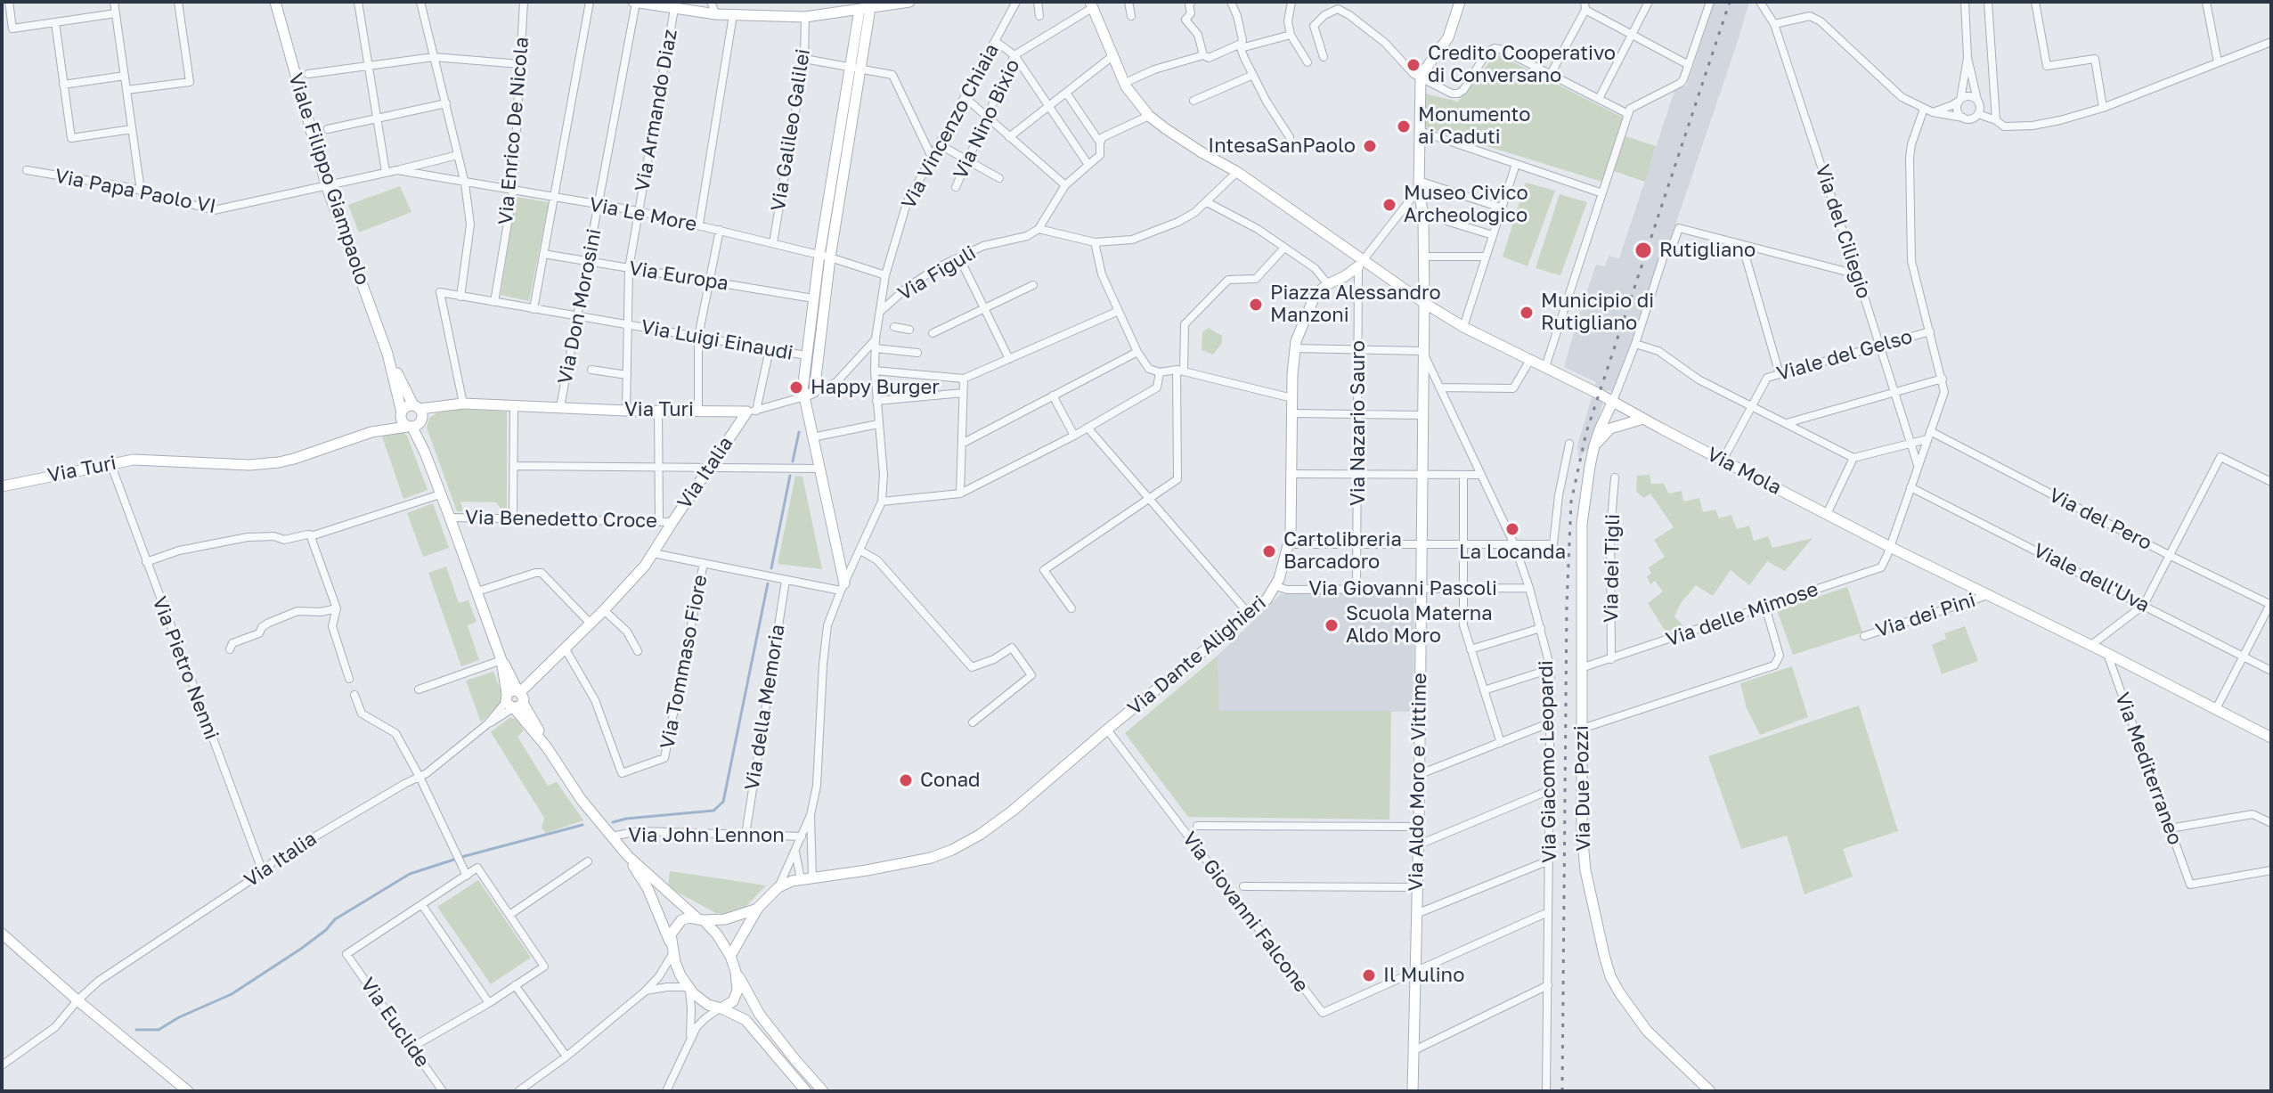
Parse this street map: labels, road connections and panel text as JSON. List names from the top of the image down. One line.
{"streets":{"street":["Via Armando Diaz","Via Nino Bixio","Via Vincenzo Chiaia","Via Galileo Galilei","Via Enrico De Nicola","Viale Filippo Giampaolo","Via Papa Paolo VI","Via Le More","Via del Ciliegio","Via Figuli","Via Europa","Via Don Morosini","Via Luigi Einaudi","Viale del Gelso","Via Turi","Via Nazario Sauro","Via Mola","Via Italia","Via Benedetto Croce","Via del Pero","Via dei Tigli","Viale dell'Uva","Via Giovanni Pascoli","Via delle Mimose","Via dei Pini","Via Dante Alighieri","Via Tommaso Fiore","Via Pietro Nenni","Via della Memoria","Via Giacomo Leopardi","Via Mediterraneo","Via Aldo Moro e Vittime","Via Due Pozzi","Via John Lennon","Via Giovanni Falcone","Via Euclide"]},"crossings":[["Via Armando Diaz","Via Le More"],["Via Armando Diaz","Via Europa"],["Via Armando Diaz","Via Luigi Einaudi"],["Via Armando Diaz","Via Turi"],["Via Nino Bixio","Via Mola"],["Via Vincenzo Chiaia","Via Le More"],["Via Vincenzo Chiaia","Via Figuli"],["Via Vincenzo Chiaia","Via Turi"],["Via Galileo Galilei","Via Le More"],["Via Enrico De Nicola","Via Le More"],["Via Enrico De Nicola","Via Luigi Einaudi"],["Viale Filippo Giampaolo","Via Papa Paolo VI"],["Viale Filippo Giampaolo","Via Le More"],["Viale Filippo Giampaolo","Via Turi"],["Via Papa Paolo VI","Via Le More"],["Via Le More","Via Don Morosini"],["Via del Ciliegio","Viale del Gelso"],["Via Europa","Via Don Morosini"],["Via Don Morosini","Via Luigi Einaudi"],["Via Don Morosini","Via Turi"],["Viale del Gelso","Via Mola"],["Via Turi","Via Italia"],["Via Turi","Via Pietro Nenni"],["Via Nazario Sauro","Via Mola"],["Via Nazario Sauro","Via Giovanni Pascoli"],["Via Nazario Sauro","Via Dante Alighieri"],["Via Mola","Via delle Mimose"],["Via Mola","Via dei Pini"],["Via Mola","Via Dante Alighieri"],["Via Mola","Via Mediterraneo"],["Via Mola","Via Aldo Moro e Vittime"],["Via Mola","Via Due Pozzi"],["Via Italia","Via Benedetto Croce"],["Via Italia","Via Tommaso Fiore"],["Via Italia","Via Pietro Nenni"],["Via dei Tigli","Via delle Mimose"],["Via Giovanni Pascoli","Via Dante Alighieri"],["Via Giovanni Pascoli","Via Giacomo Leopardi"],["Via Giovanni Pascoli","Via Aldo Moro e Vittime"],["Via delle Mimose","Via Due Pozzi"],["Via Dante Alighieri","Via Giovanni Falcone"],["Via della Memoria","Via John Lennon"],["Via Giacomo Leopardi","Via Aldo Moro e Vittime"],["Via Aldo Moro e Vittime","Via Giovanni Falcone"]],"places":["Credito Cooperativo di Conversano","Monumento ai Caduti","IntesaSanPaolo","Museo Civico Archeologico","Rutigliano","Piazza Alessandro Manzoni","Municipio di Rutigliano","Happy Burger","La Locanda","Cartolibreria Barcadoro","Scuola Materna Aldo Moro","Conad","Il Mulino"]}
